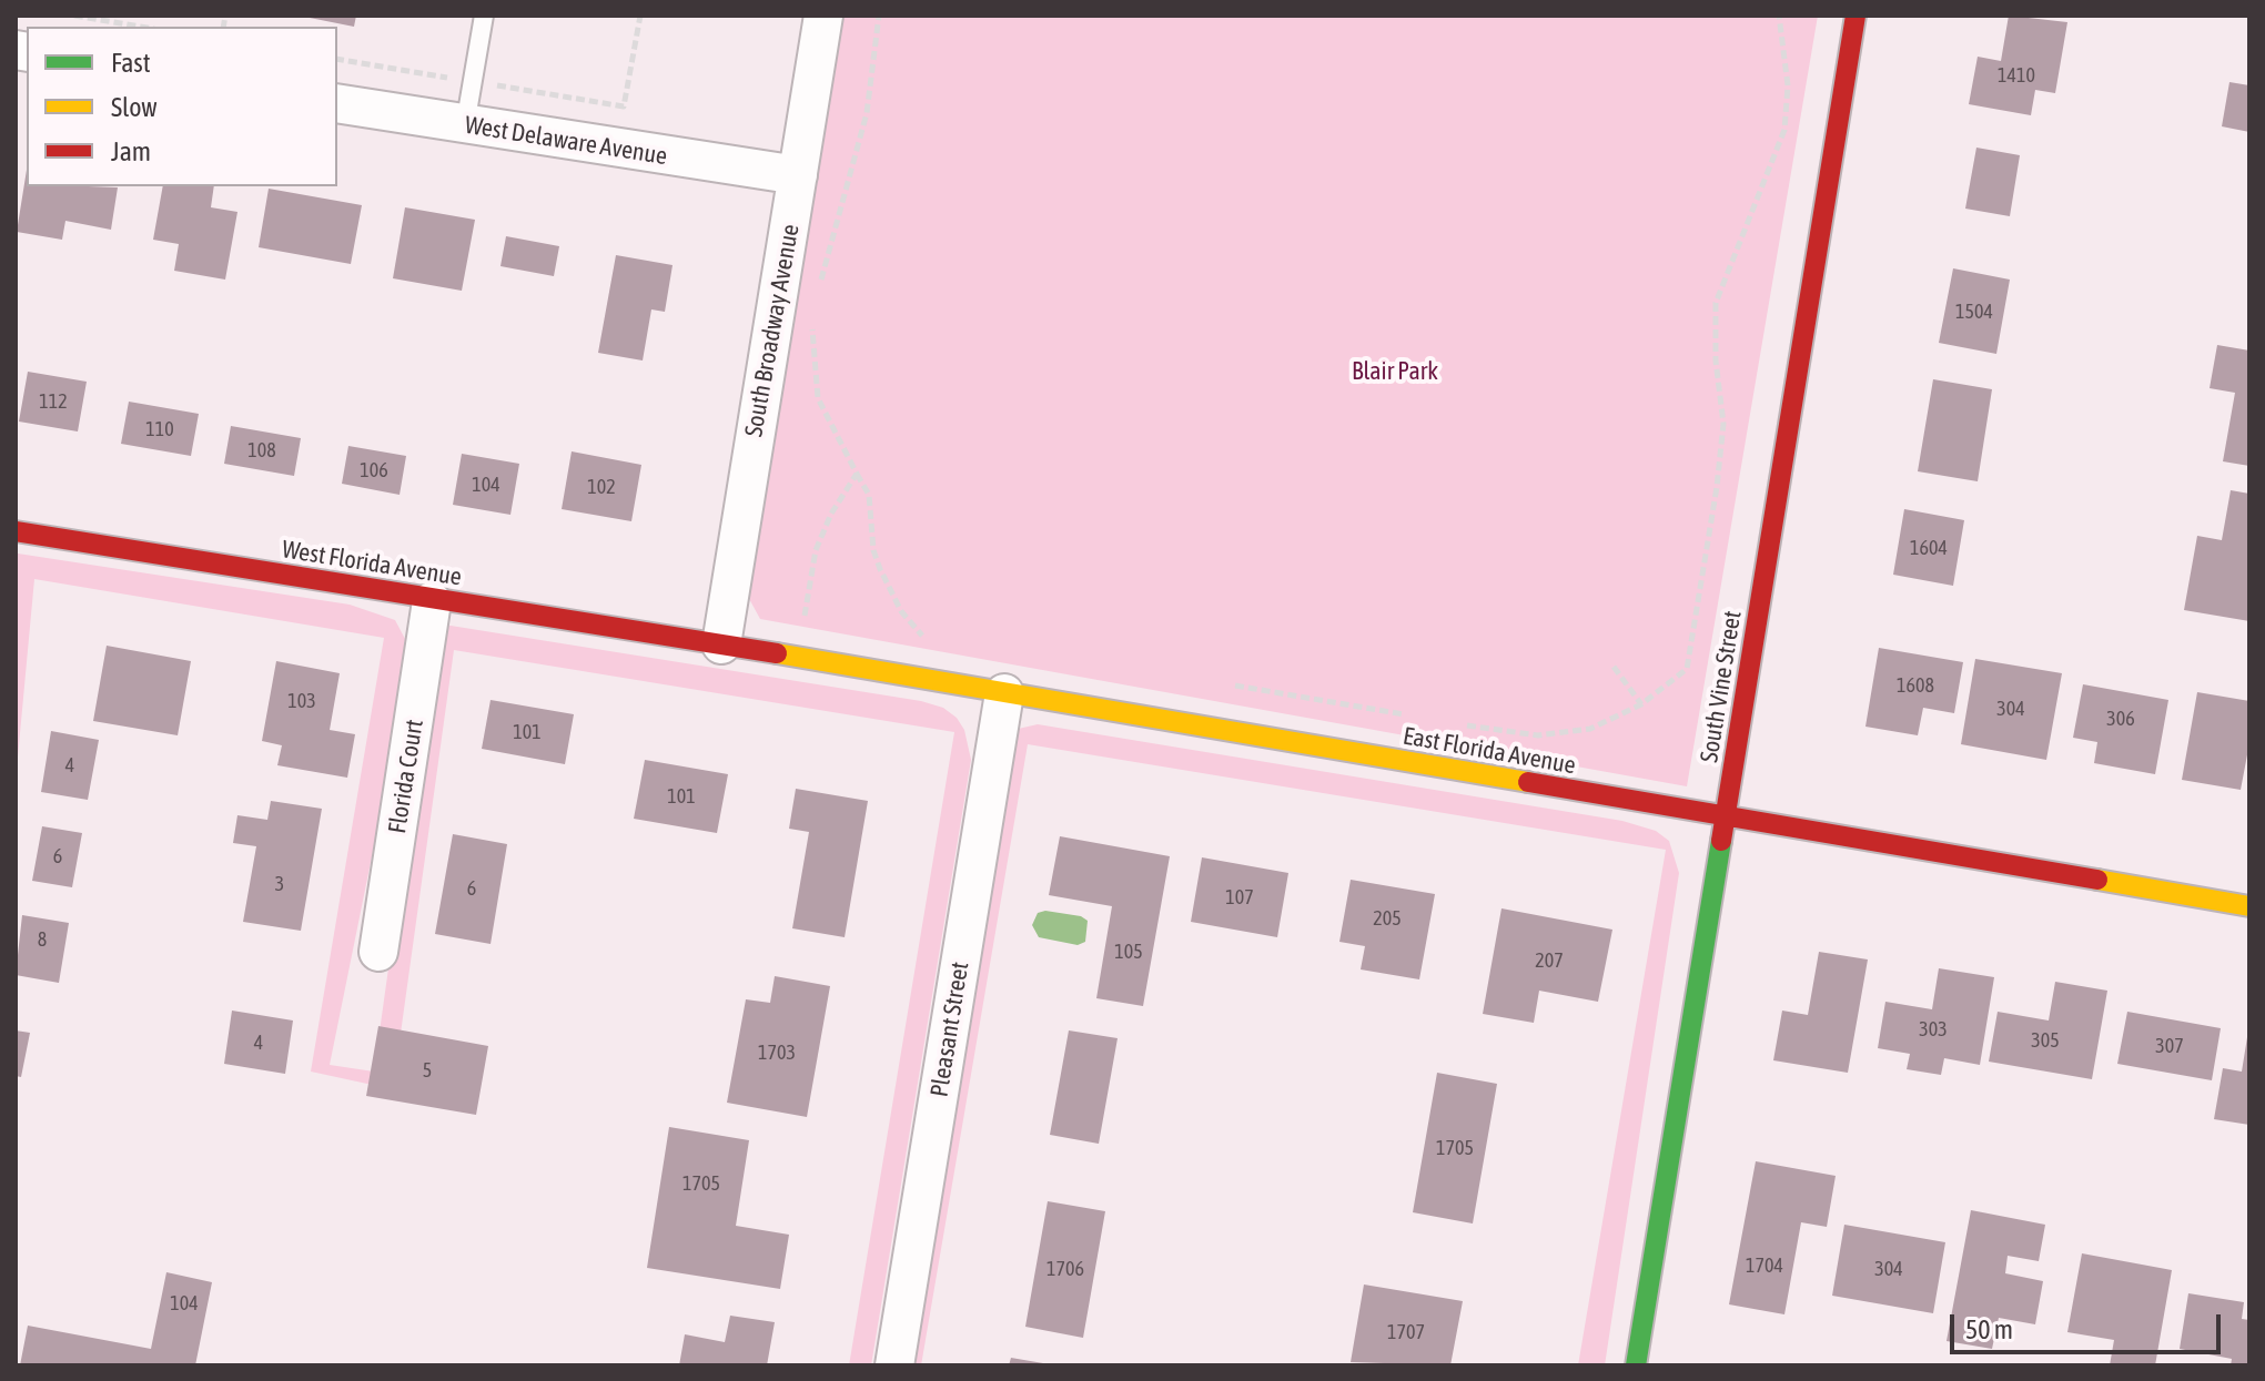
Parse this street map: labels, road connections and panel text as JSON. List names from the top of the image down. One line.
{"streets":{"main road":["West Florida Avenue","South Vine Street","East Florida Avenue"],"street":["West Delaware Avenue","South Broadway Avenue","Florida Court","Pleasant Street"]},"crossings":[["West Delaware Avenue","South Broadway Avenue"],["South Broadway Avenue","West Florida Avenue"],["South Broadway Avenue","East Florida Avenue"],["West Florida Avenue","East Florida Avenue"],["West Florida Avenue","Florida Court"],["South Vine Street","East Florida Avenue"],["East Florida Avenue","Pleasant Street"]],"parks":["Blair Park"],"house_numbers":["1410","1504","112","110","108","106","104","102","1604","1608","103","304","306","101","4","101","6","3","6","107","205","8","105","207","303","305","4","307","1703","5","1705","1705","1704","1706","304","104","1707"],"legend":["Fast","Slow","Jam"],"scale_bar":"50 m"}
